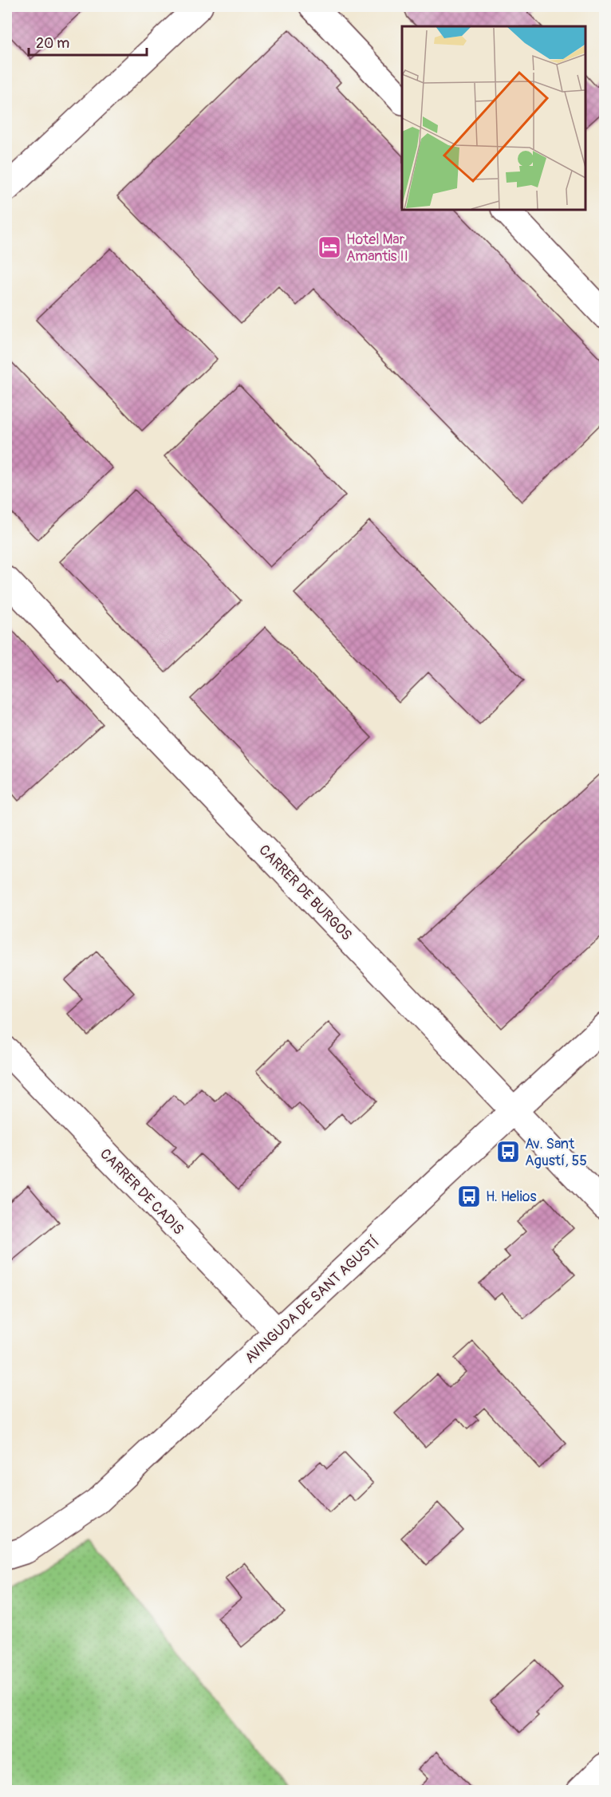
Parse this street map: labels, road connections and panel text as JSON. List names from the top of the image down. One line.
{"streets":{"street":["CARRER DE BURGOS","CARRER DE CADIS","AVINGUDA DE SANT AGUSTÍ"]},"crossings":[["CARRER DE BURGOS","AVINGUDA DE SANT AGUSTÍ"],["CARRER DE CADIS","AVINGUDA DE SANT AGUSTÍ"]],"places":{"hotel":["Hotel Mar Amantis II"],"bus stop":["Av. Sant Agustí, 55","H. Helios"]},"scale_bar":"20 m"}
